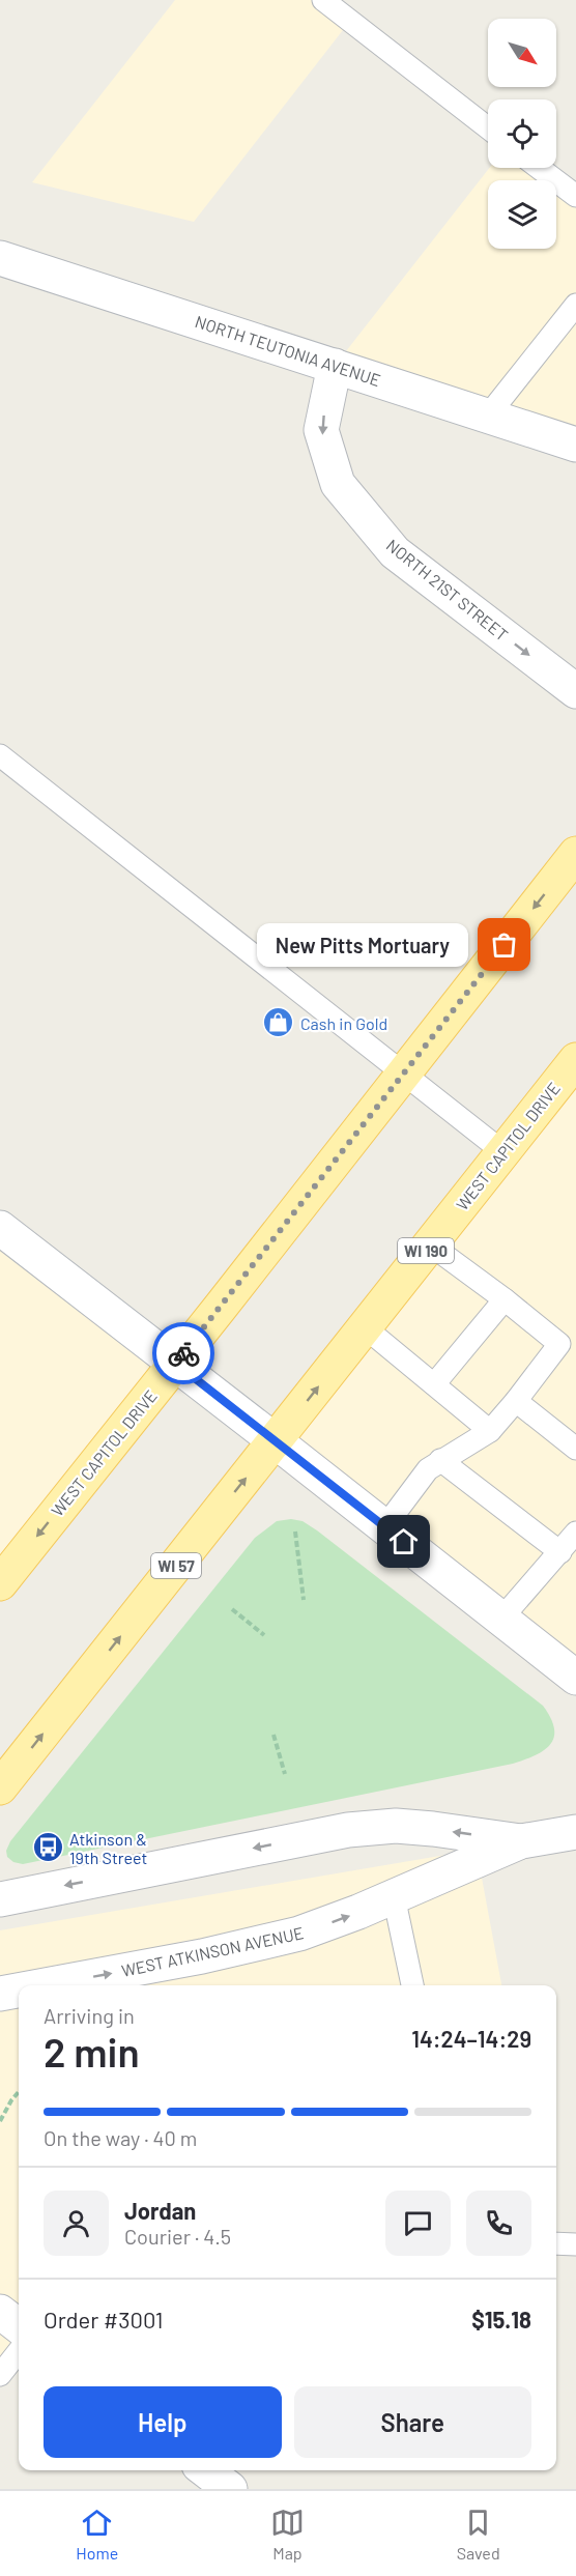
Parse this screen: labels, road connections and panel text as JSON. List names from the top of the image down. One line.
{"streets":{"main road":["WEST CAPITOL DRIVE","WI 190","WI 57"],"street":["NORTH TEUTONIA AVENUE","NORTH 21ST STREET","WEST ATKINSON AVENUE"]},"crossings":[["NORTH TEUTONIA AVENUE","NORTH 21ST STREET"]],"one_way":["NORTH 21ST STREET"],"places":{"other":["New Pitts Mortuary"],"shop":["Cash in Gold"],"bus stop":["Atkinson & 19th Street"]},"north":"bottom right","page":{"bubble":"New Pitts Mortuary","heading":["2 min","Arriving in","14:24–14:29"],"panel":["Jordan","Courier · 4.5","Order #3001","$15.18"],"bar":"On the way · 40 m","buttons":["Help","Share"],"tabs":["Home","Map","Saved"]}}
